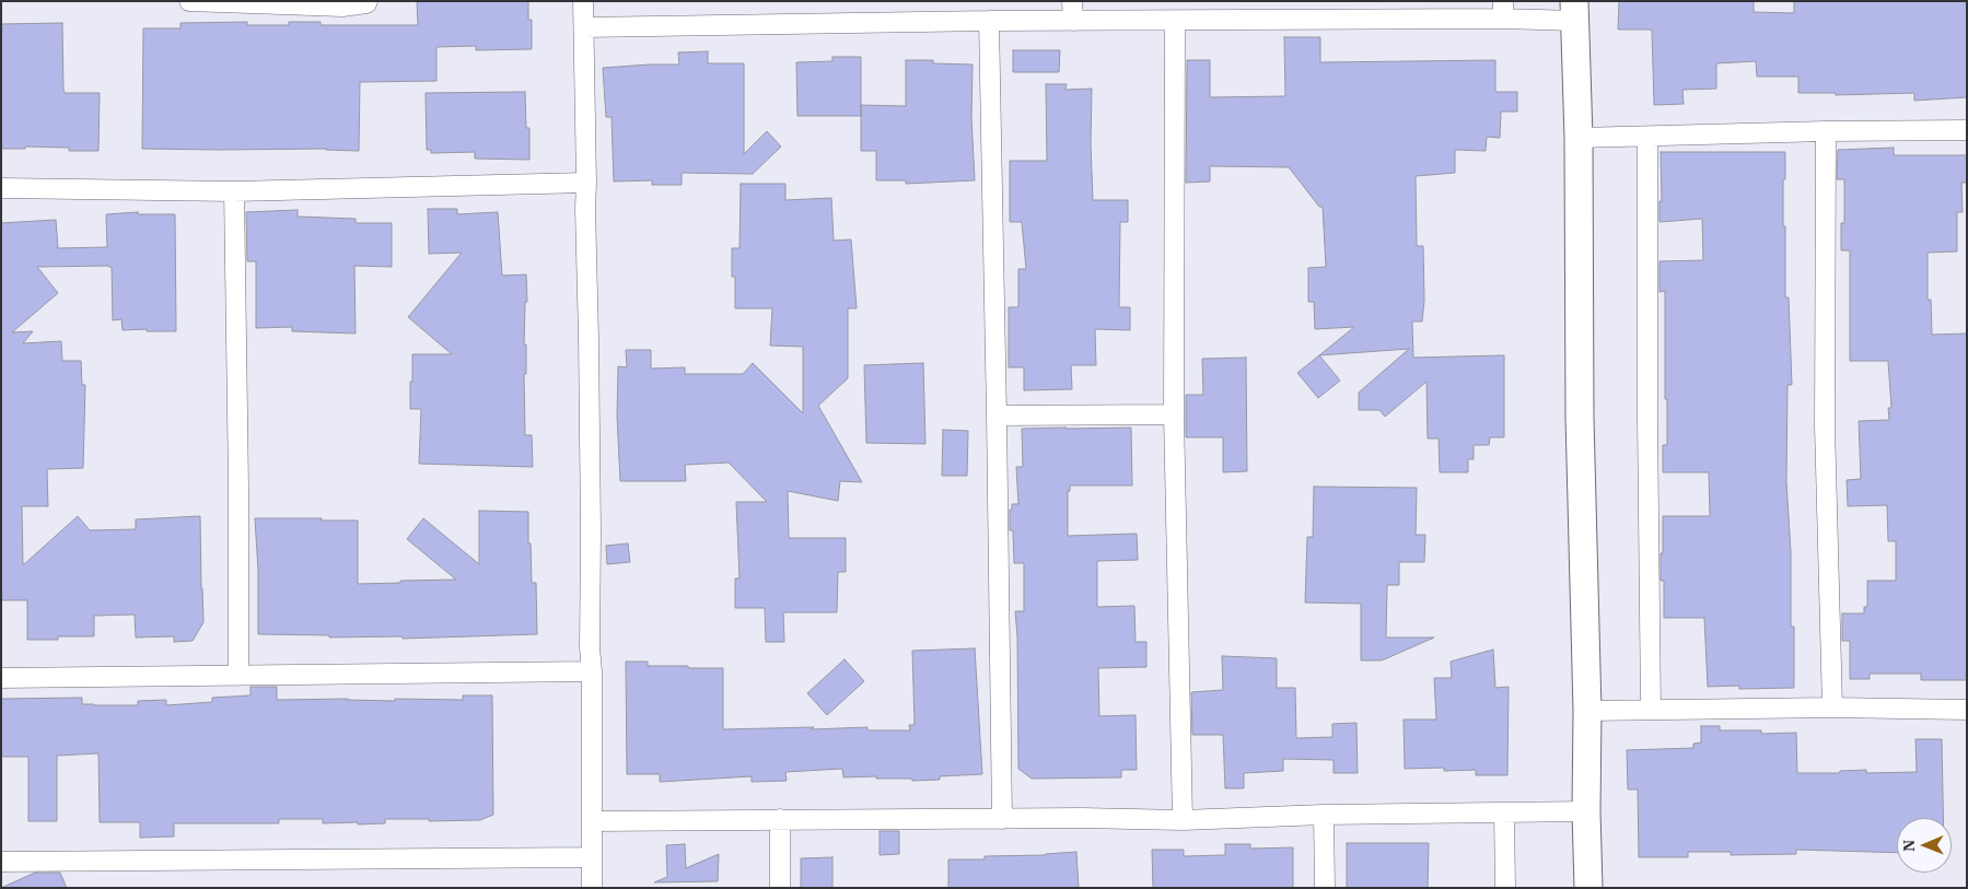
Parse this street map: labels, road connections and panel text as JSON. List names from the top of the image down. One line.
{"north":"left"}
